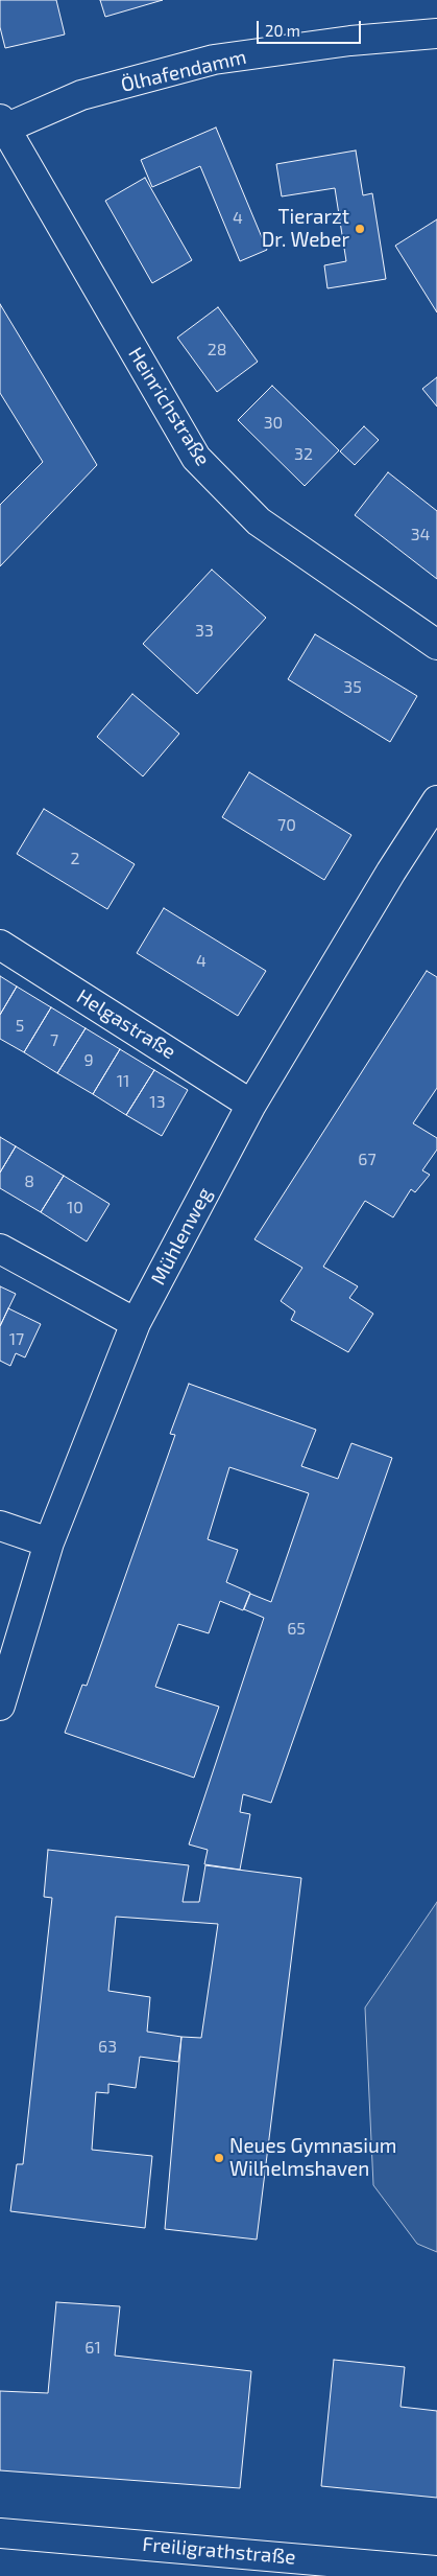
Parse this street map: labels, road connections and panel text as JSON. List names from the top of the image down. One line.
{"streets":{"street":["Ölhafendamm","Heinrichstraße","Helgastraße","Mühlenweg","Freiligrathstraße"]},"crossings":[["Ölhafendamm","Heinrichstraße"],["Helgastraße","Mühlenweg"]],"places":["Tierarzt Dr. Weber","Neues Gymnasium Wilhelmshaven"],"house_numbers":["4","28","30","32","34","33","35","70","2","4","5","7","9","11","13","67","8","10","17","65","63","61"],"scale_bar":"20 m"}
